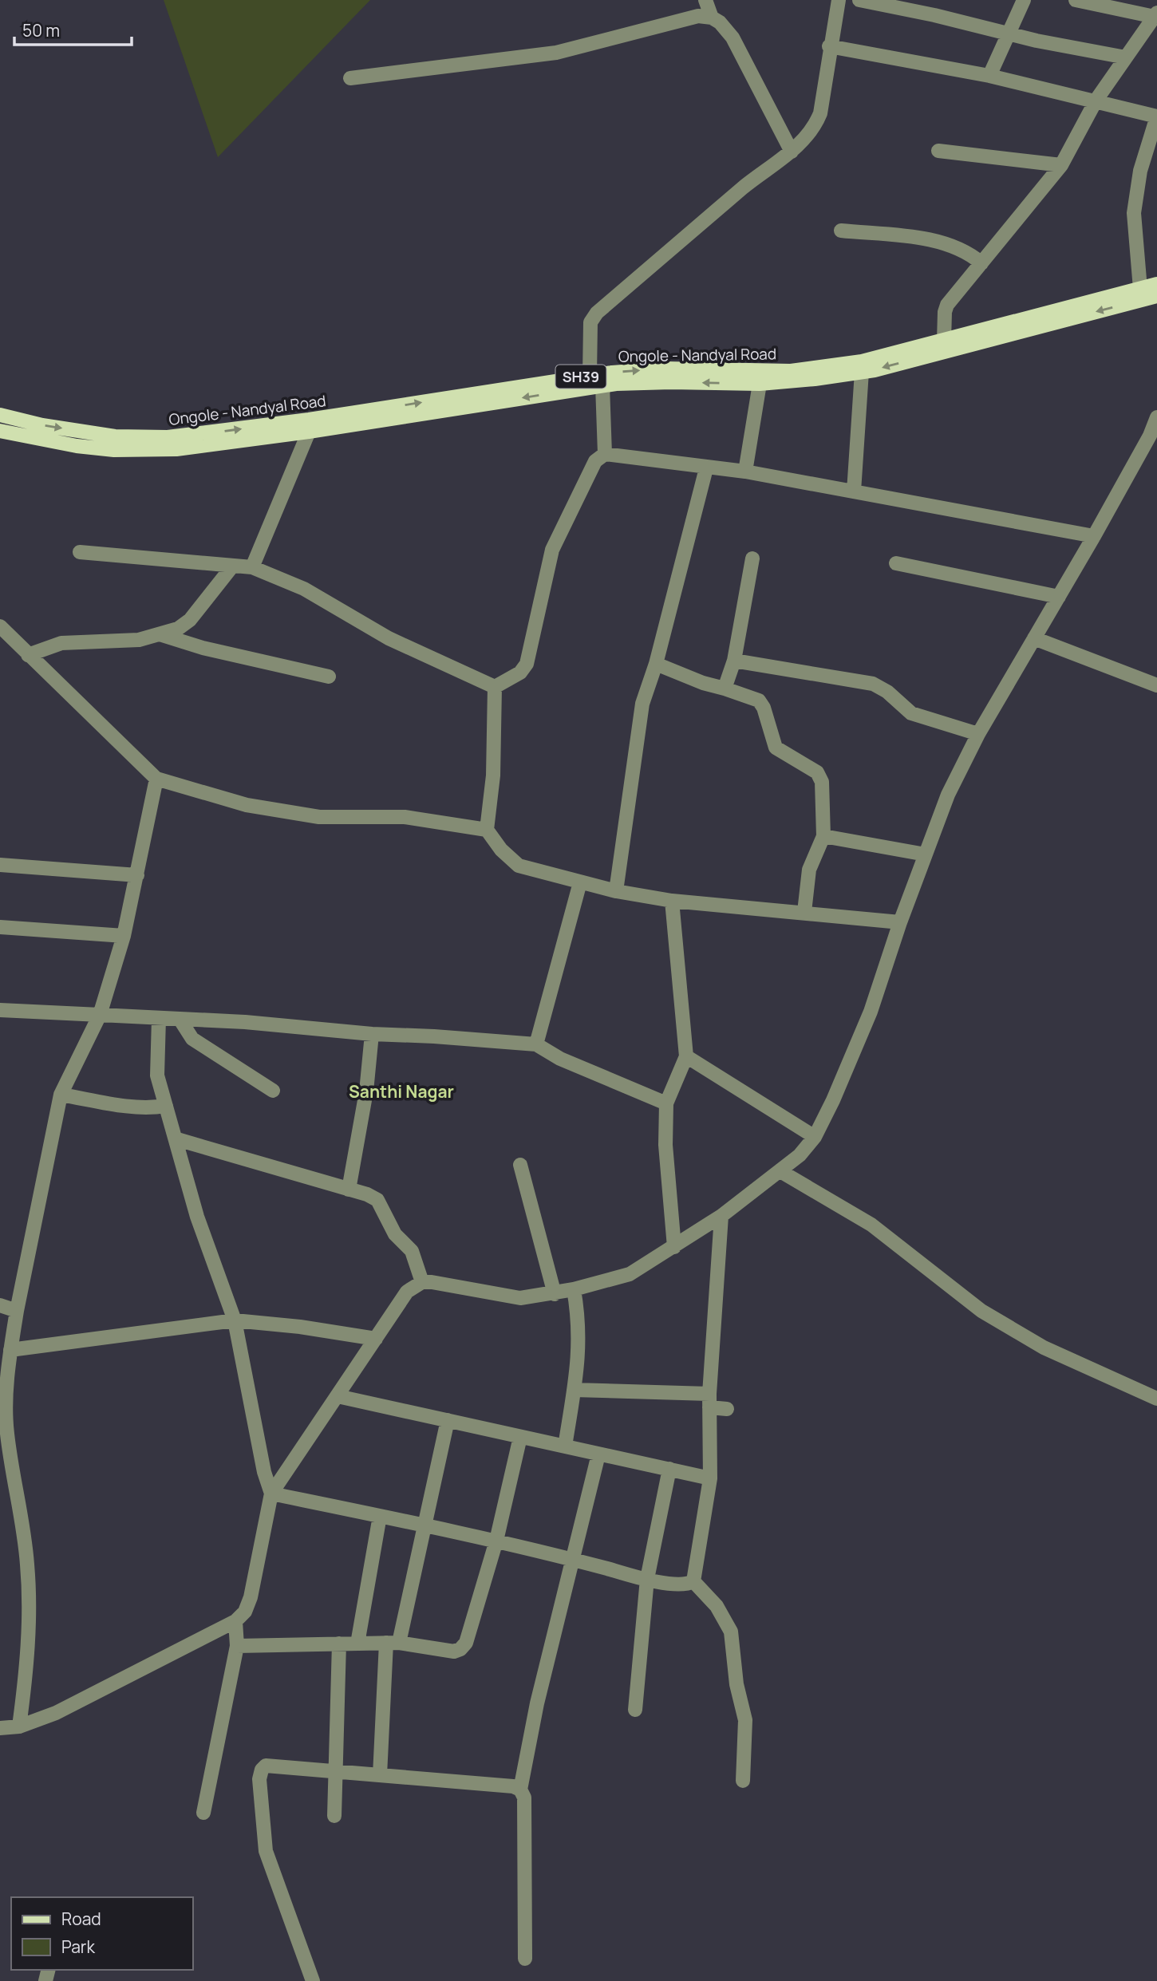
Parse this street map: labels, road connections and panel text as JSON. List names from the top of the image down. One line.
{"streets":{"main road":["Ongole - Nandyal Road","SH39"]},"districts":["Santhi Nagar"],"legend":["Road","Park"],"scale_bar":"50 m"}
